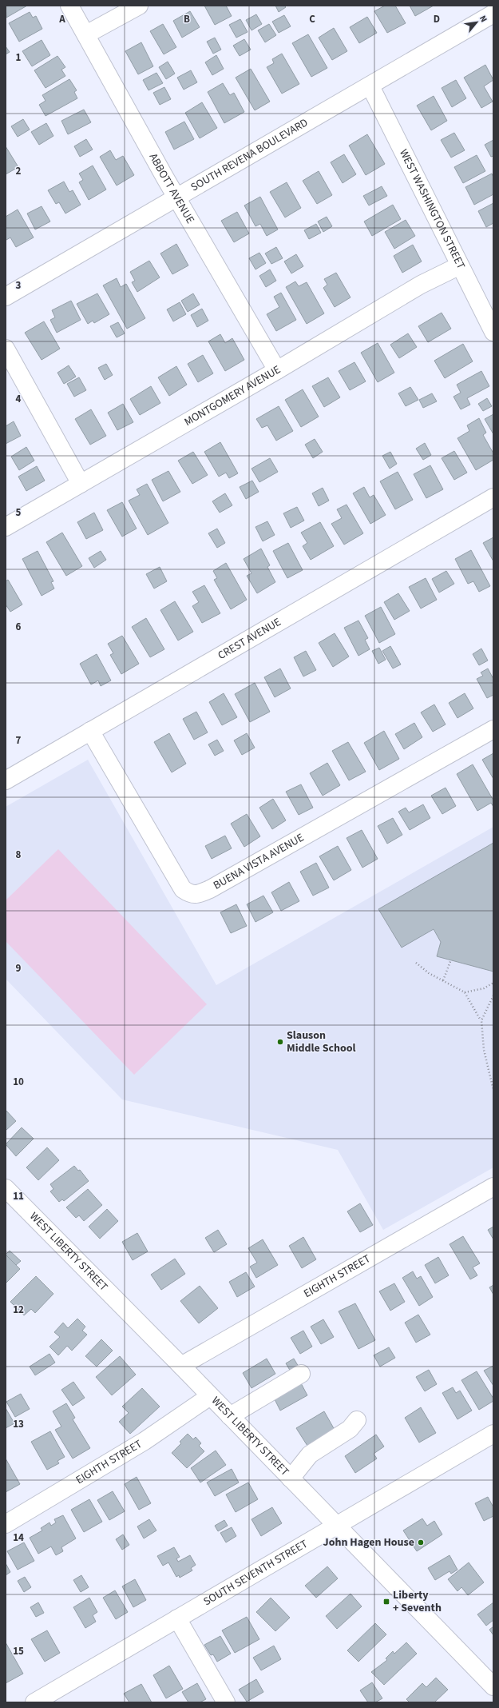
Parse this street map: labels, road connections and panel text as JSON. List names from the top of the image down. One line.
{"streets":{"street":["SOUTH REVENA BOULEVARD","ABBOTT AVENUE","WEST WASHINGTON STREET","MONTGOMERY AVENUE","CREST AVENUE","BUENA VISTA AVENUE","WEST LIBERTY STREET","EIGHTH STREET","SOUTH SEVENTH STREET"]},"crossings":[["SOUTH REVENA BOULEVARD","ABBOTT AVENUE"],["SOUTH REVENA BOULEVARD","WEST WASHINGTON STREET"],["ABBOTT AVENUE","MONTGOMERY AVENUE"],["WEST WASHINGTON STREET","MONTGOMERY AVENUE"],["CREST AVENUE","BUENA VISTA AVENUE"],["WEST LIBERTY STREET","EIGHTH STREET"],["WEST LIBERTY STREET","SOUTH SEVENTH STREET"]],"places":{"other":["Slauson Middle School","John Hagen House"],"transit":["Liberty + Seventh"]},"north":"top right","grid":{"columns":["A","B","C","D"],"rows":["1","2","3","4","5","6","7","8","9","10","11","12","13","14","15"]}}
